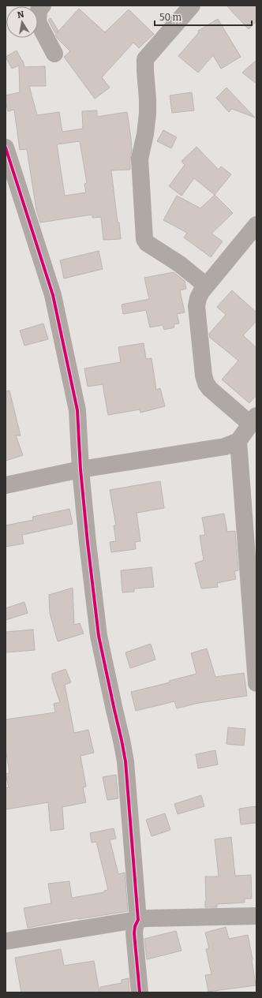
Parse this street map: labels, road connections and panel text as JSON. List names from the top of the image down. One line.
{"scale_bar":"50 m","north":"top"}
